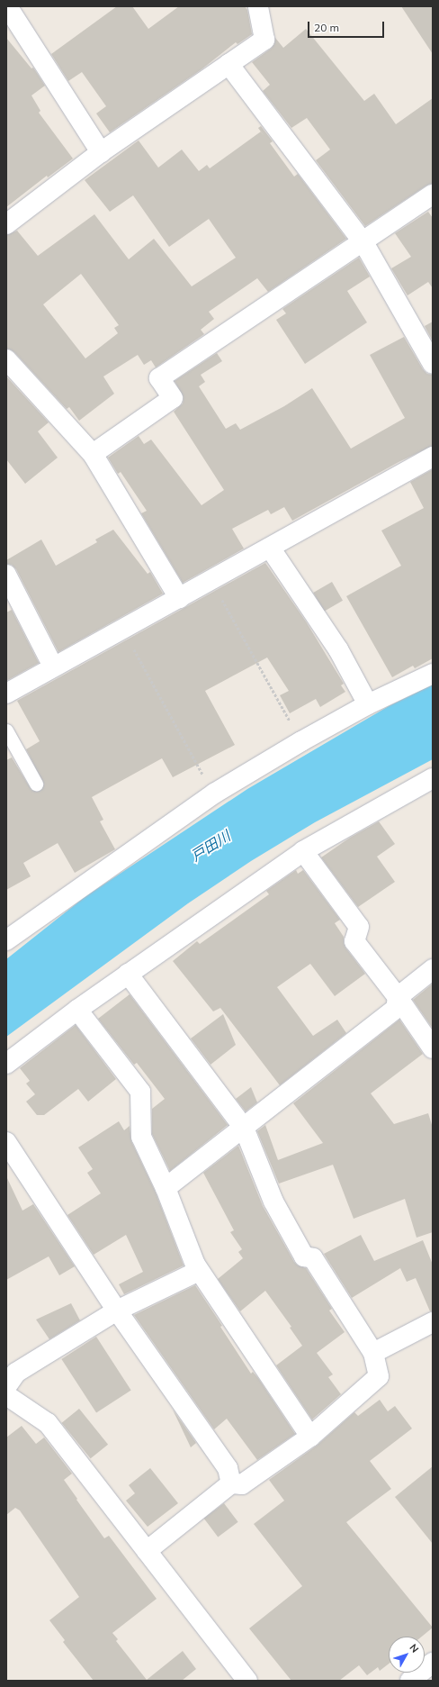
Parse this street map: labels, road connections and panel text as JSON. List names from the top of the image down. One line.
{"water":["戸田川"],"scale_bar":"20 m","north":"top right"}
